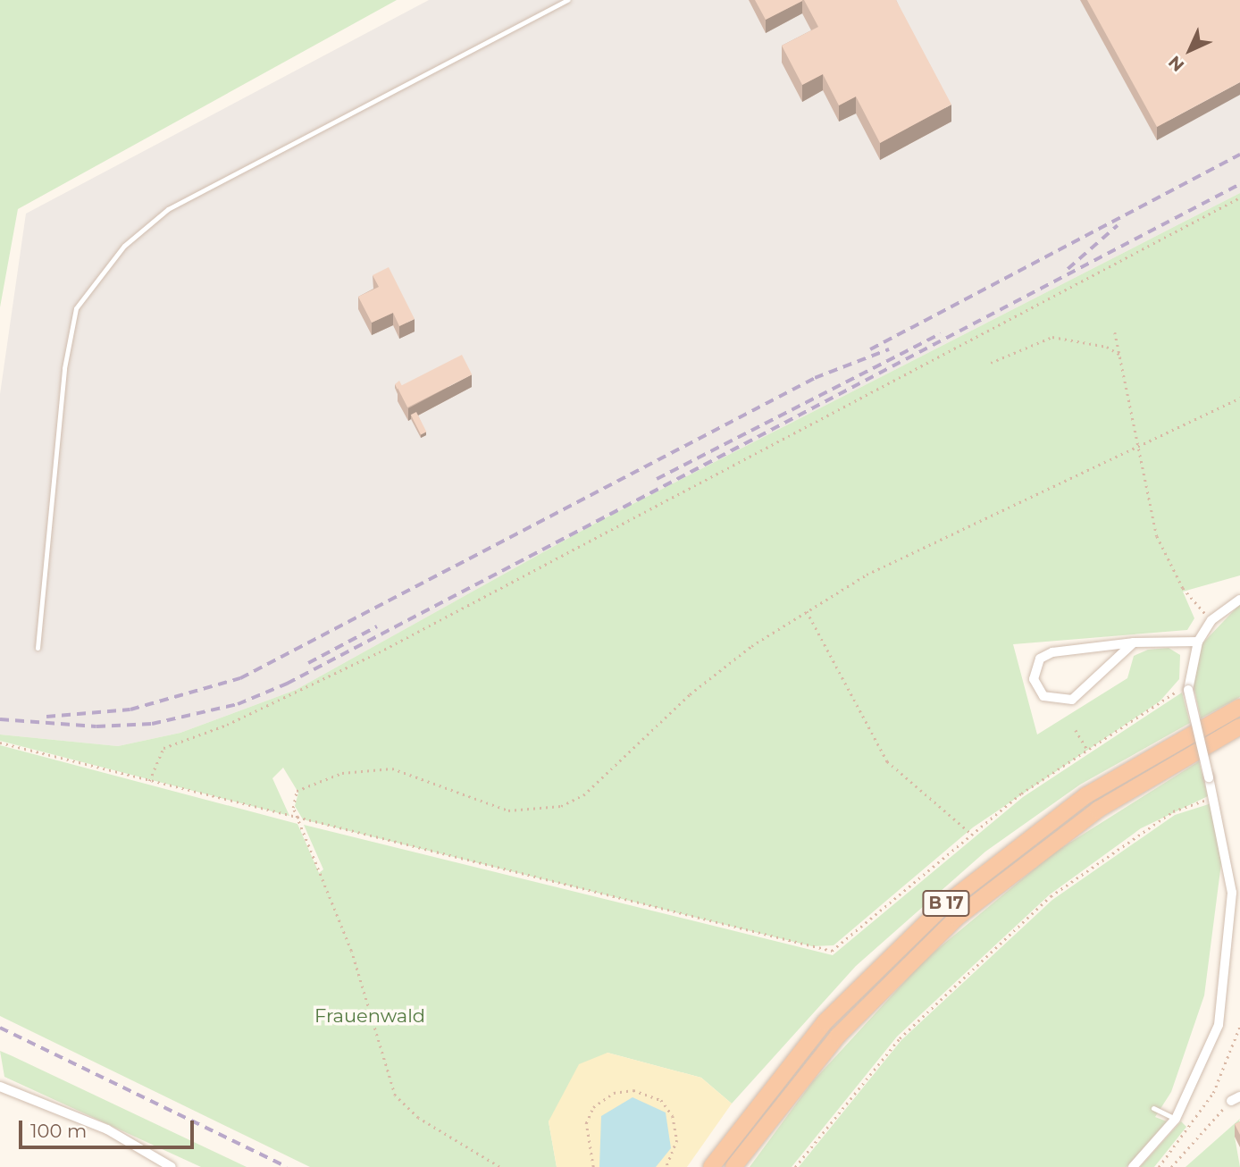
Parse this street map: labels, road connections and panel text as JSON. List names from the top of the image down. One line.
{"streets":{"highway":["B 17"]},"parks":["Frauenwald"],"scale_bar":"100 m","north":"bottom left"}
